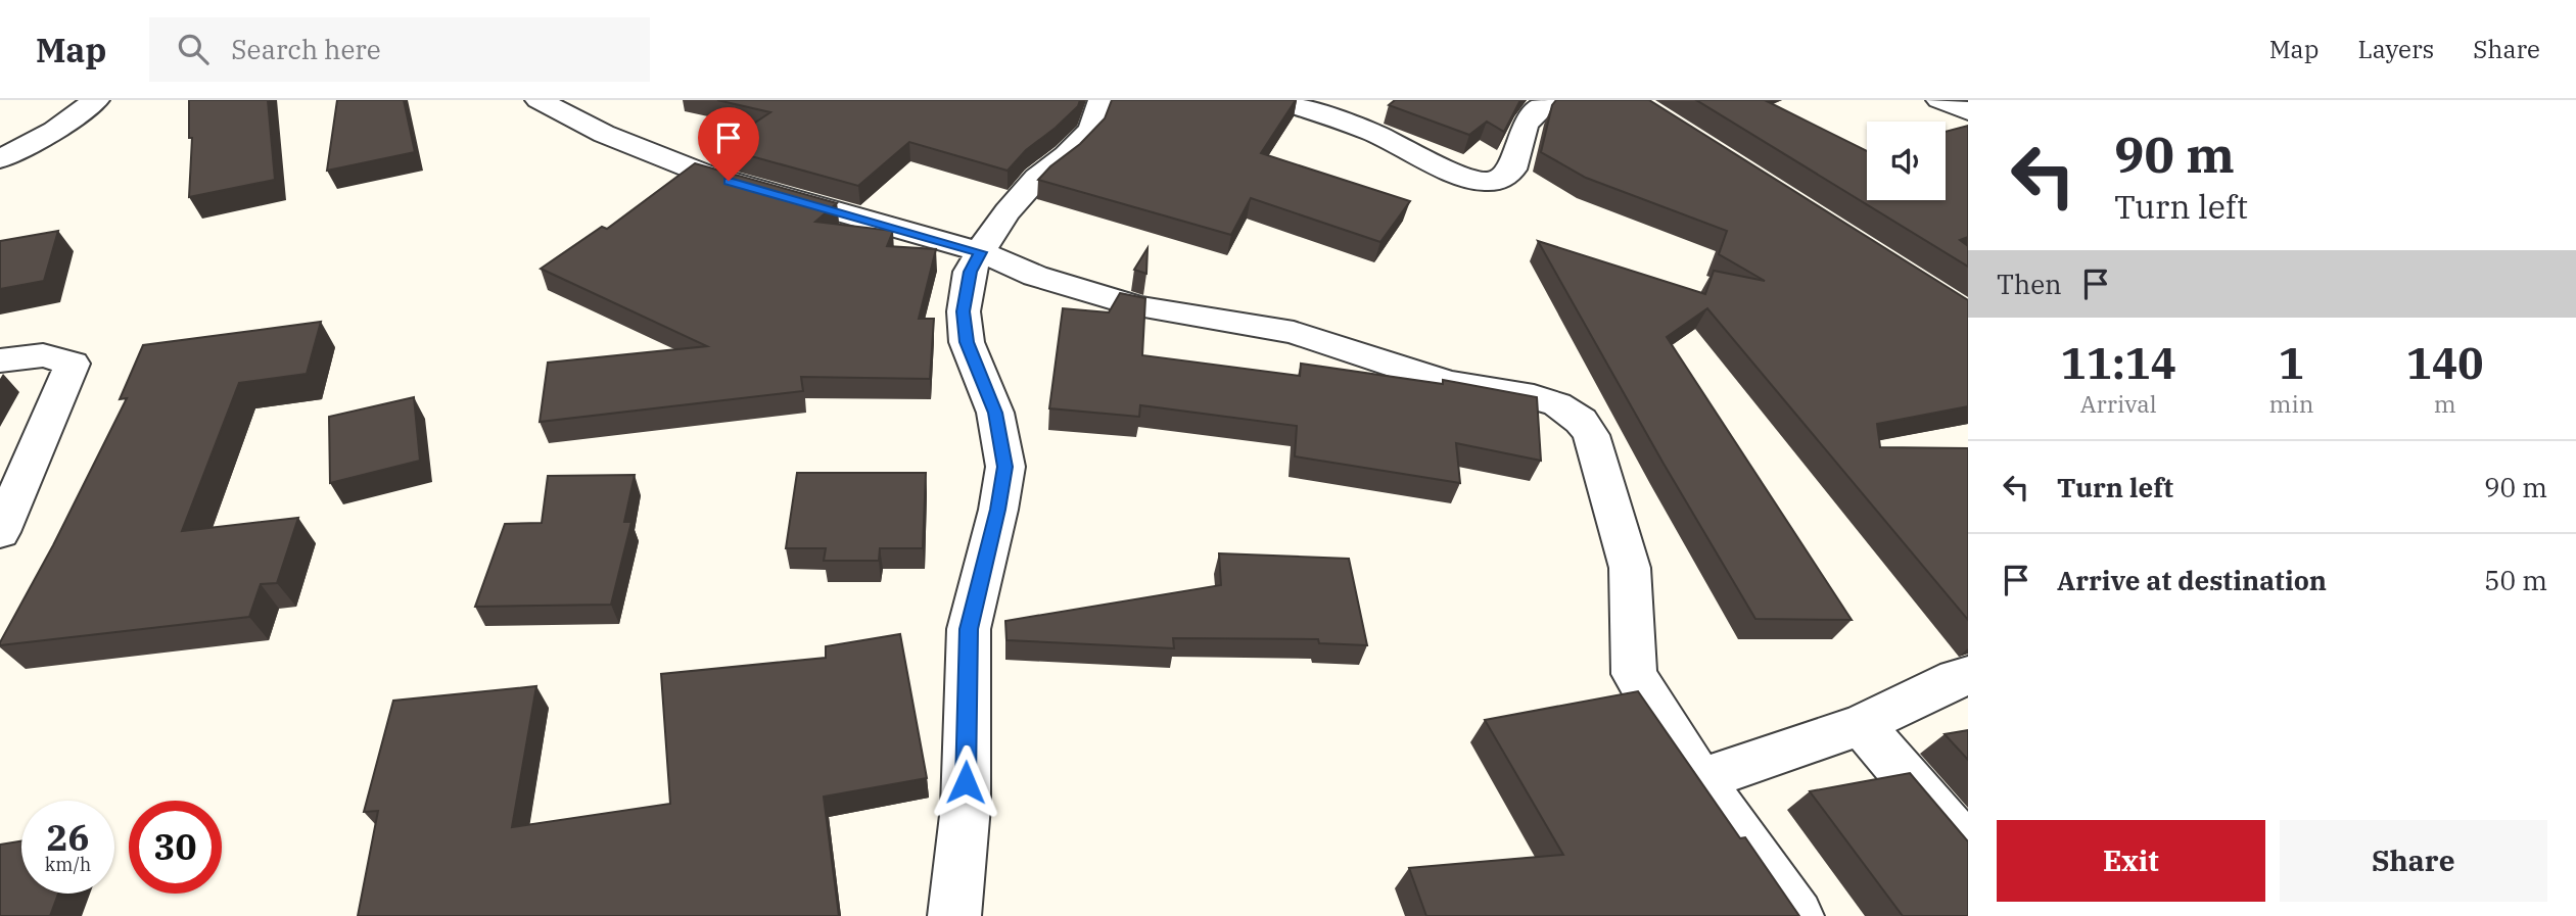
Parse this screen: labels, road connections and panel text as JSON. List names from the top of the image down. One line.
{"page":{"header":"Map","search":"Search here","nav":["Map","Layers","Share"],"turn":["90 m","Turn left"],"then":"Then","eta":["11:14","Arrival","1","min","140","m"],"list":[{"name":"Turn left","value":"90 m"},{"name":"Arrive at destination","value":"50 m"}],"speed":"26 km/h","limit":"30","buttons":["Exit","Share"]}}
